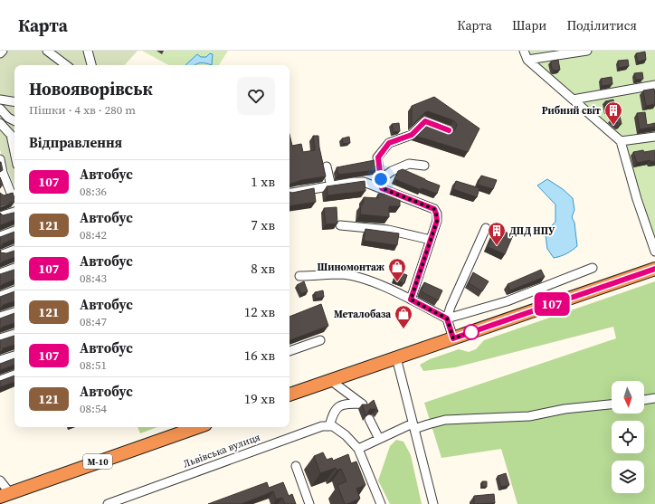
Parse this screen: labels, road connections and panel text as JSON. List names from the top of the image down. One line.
{"streets":{"highway":["М-10"],"street":["Львівська вулиця"]},"places":{"building":["Рибний світ","ДПД НПУ"],"shop":["Шиномонтаж","Металобаза"]},"lines":["bus line 107"],"north":"bottom","page":{"header":"Карта","nav":["Карта","Шари","Поділитися"],"on_map":"107","heading":[["Новояворівськ","Пішки · 4 хв · 280 m"],"Відправлення"],"list":[{"mark":"107","name":"Автобус","note":"08:36","value":"1 хв"},{"mark":"121","name":"Автобус","note":"08:42","value":"7 хв"},{"mark":"107","name":"Автобус","note":"08:43","value":"8 хв"},{"mark":"121","name":"Автобус","note":"08:47","value":"12 хв"},{"mark":"107","name":"Автобус","note":"08:51","value":"16 хв"},{"mark":"121","name":"Автобус","note":"08:54","value":"19 хв"}]}}
